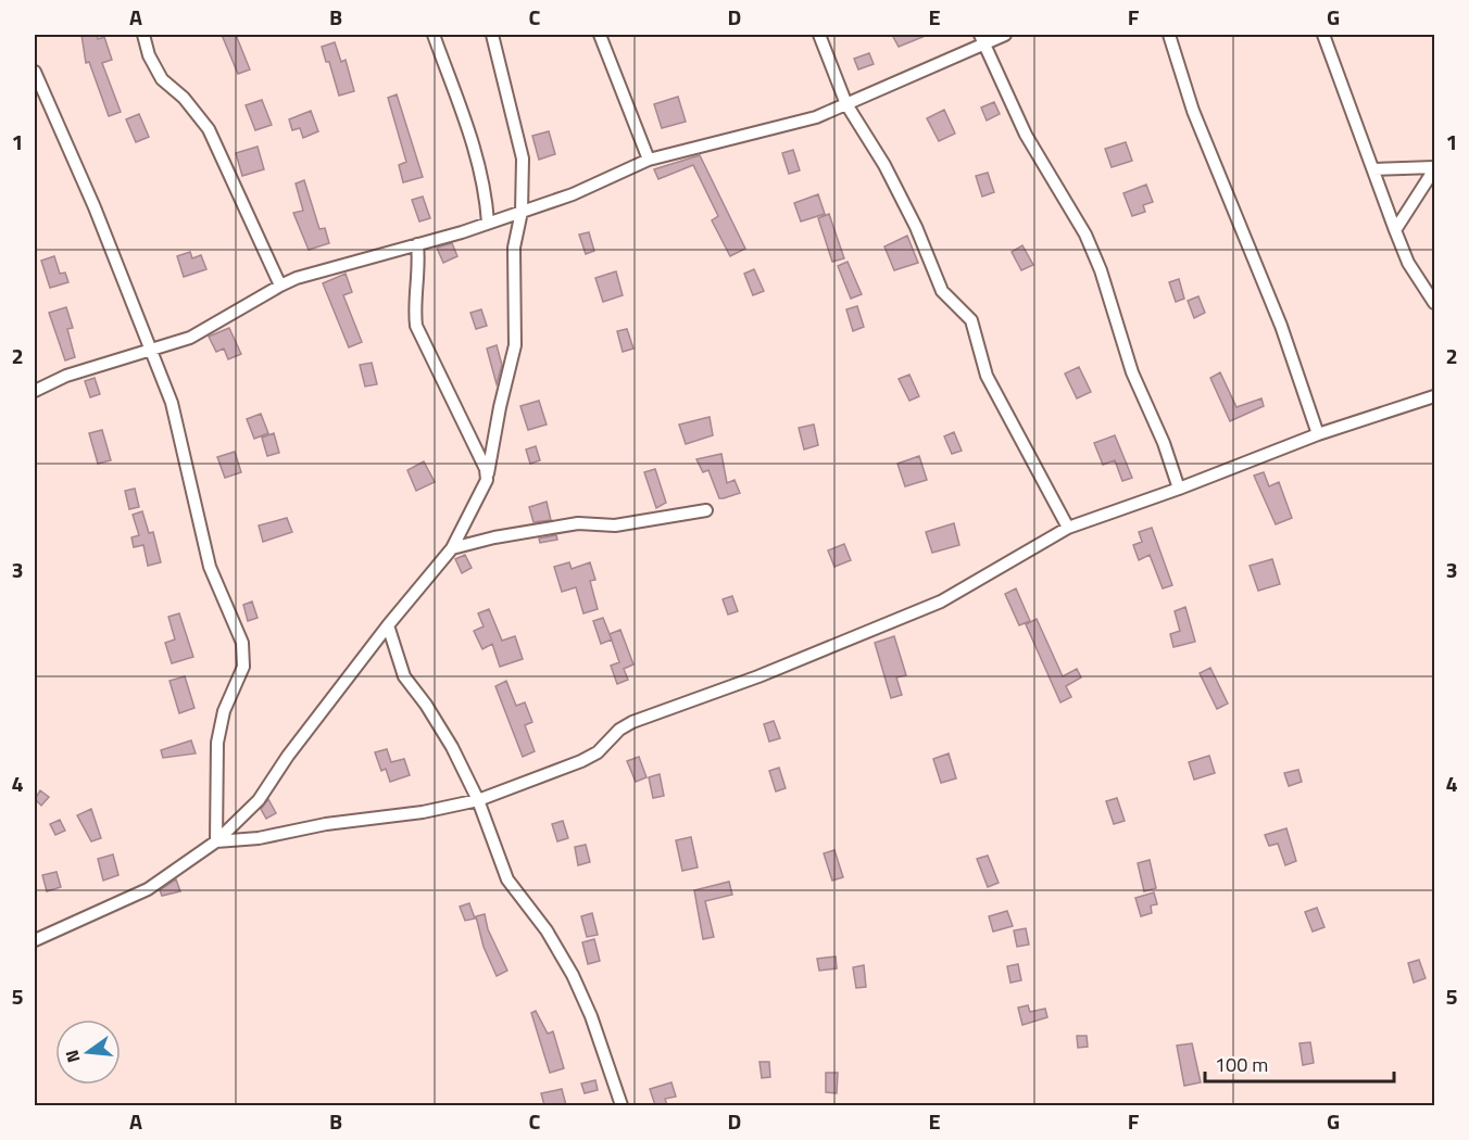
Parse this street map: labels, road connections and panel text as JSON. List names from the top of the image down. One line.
{"scale_bar":"100 m","north":"left","grid":{"columns":["A","B","C","D","E","F","G"],"rows":["1","2","3","4","5"]}}
